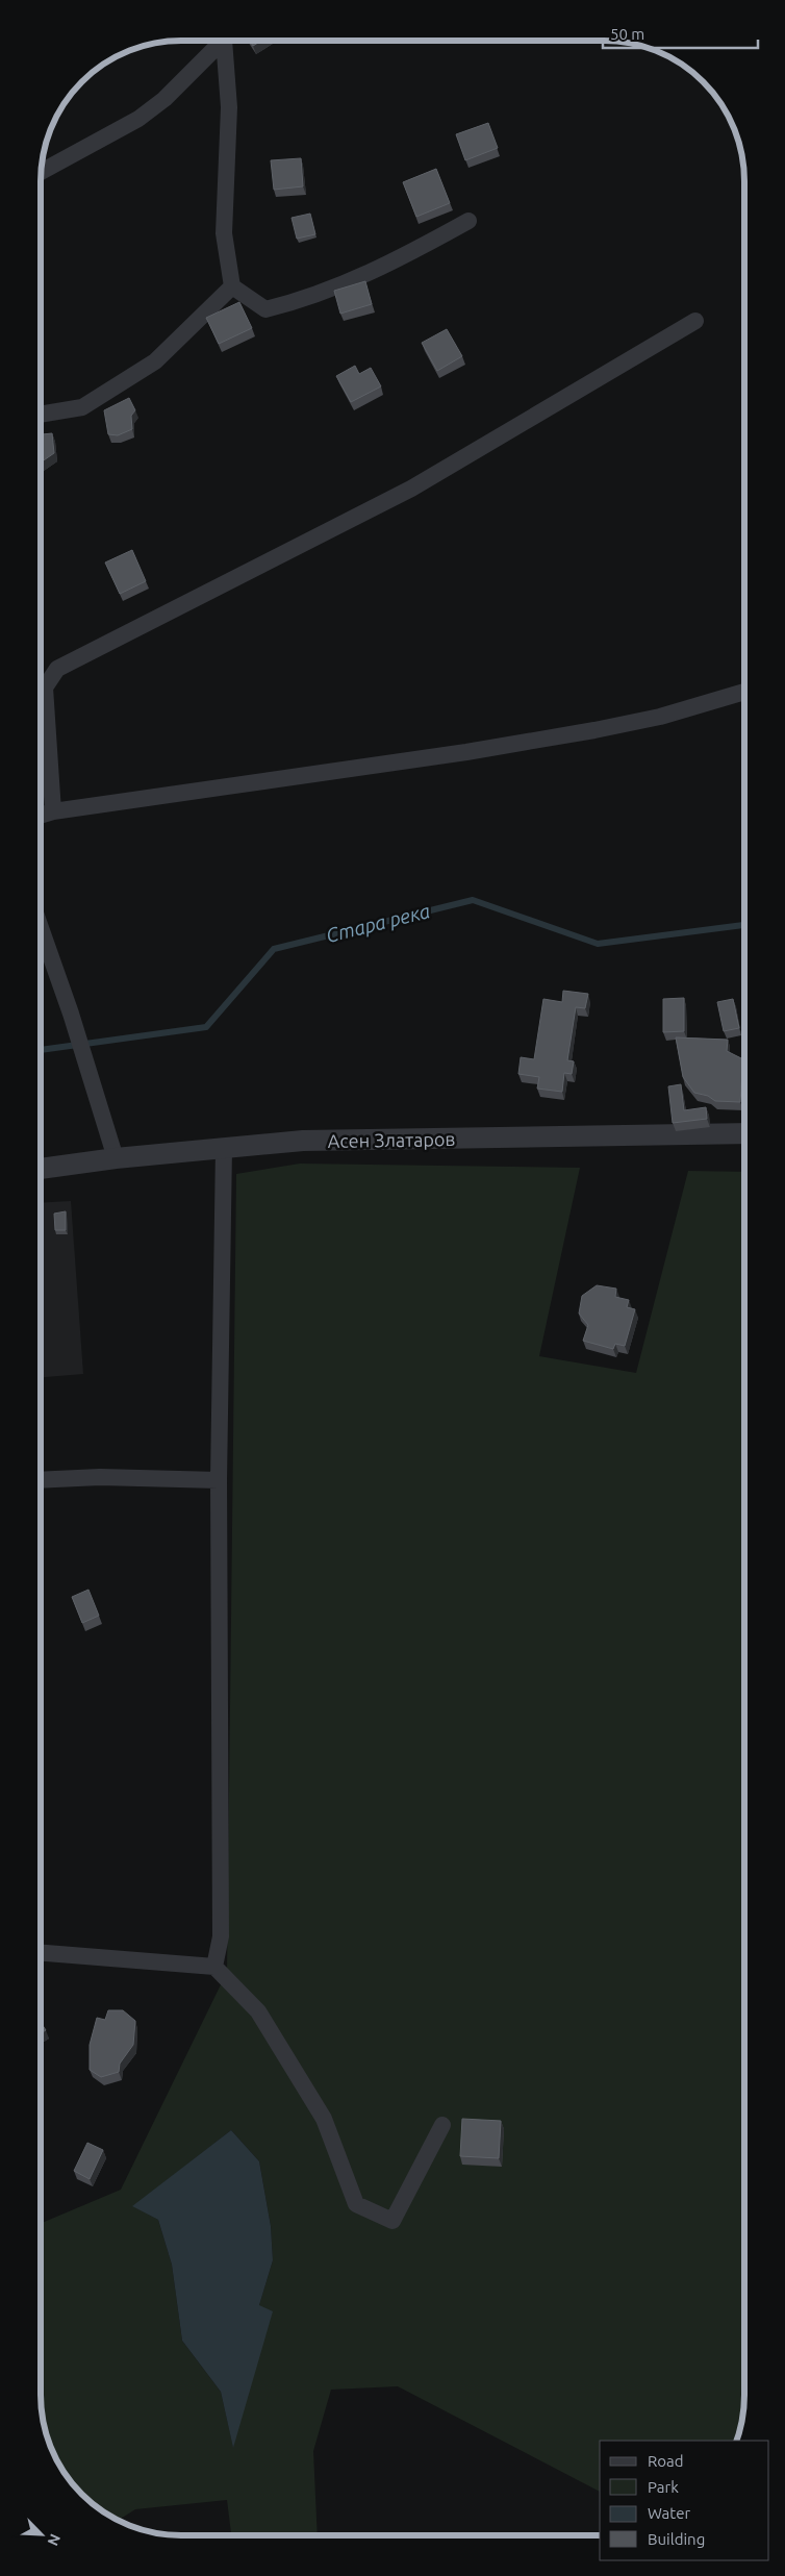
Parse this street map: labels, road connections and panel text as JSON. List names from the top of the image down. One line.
{"streets":{"street":["Асен Златаров"]},"water":["Стара река"],"legend":["Road","Park","Water","Building"],"scale_bar":"50 m","north":"bottom right"}
